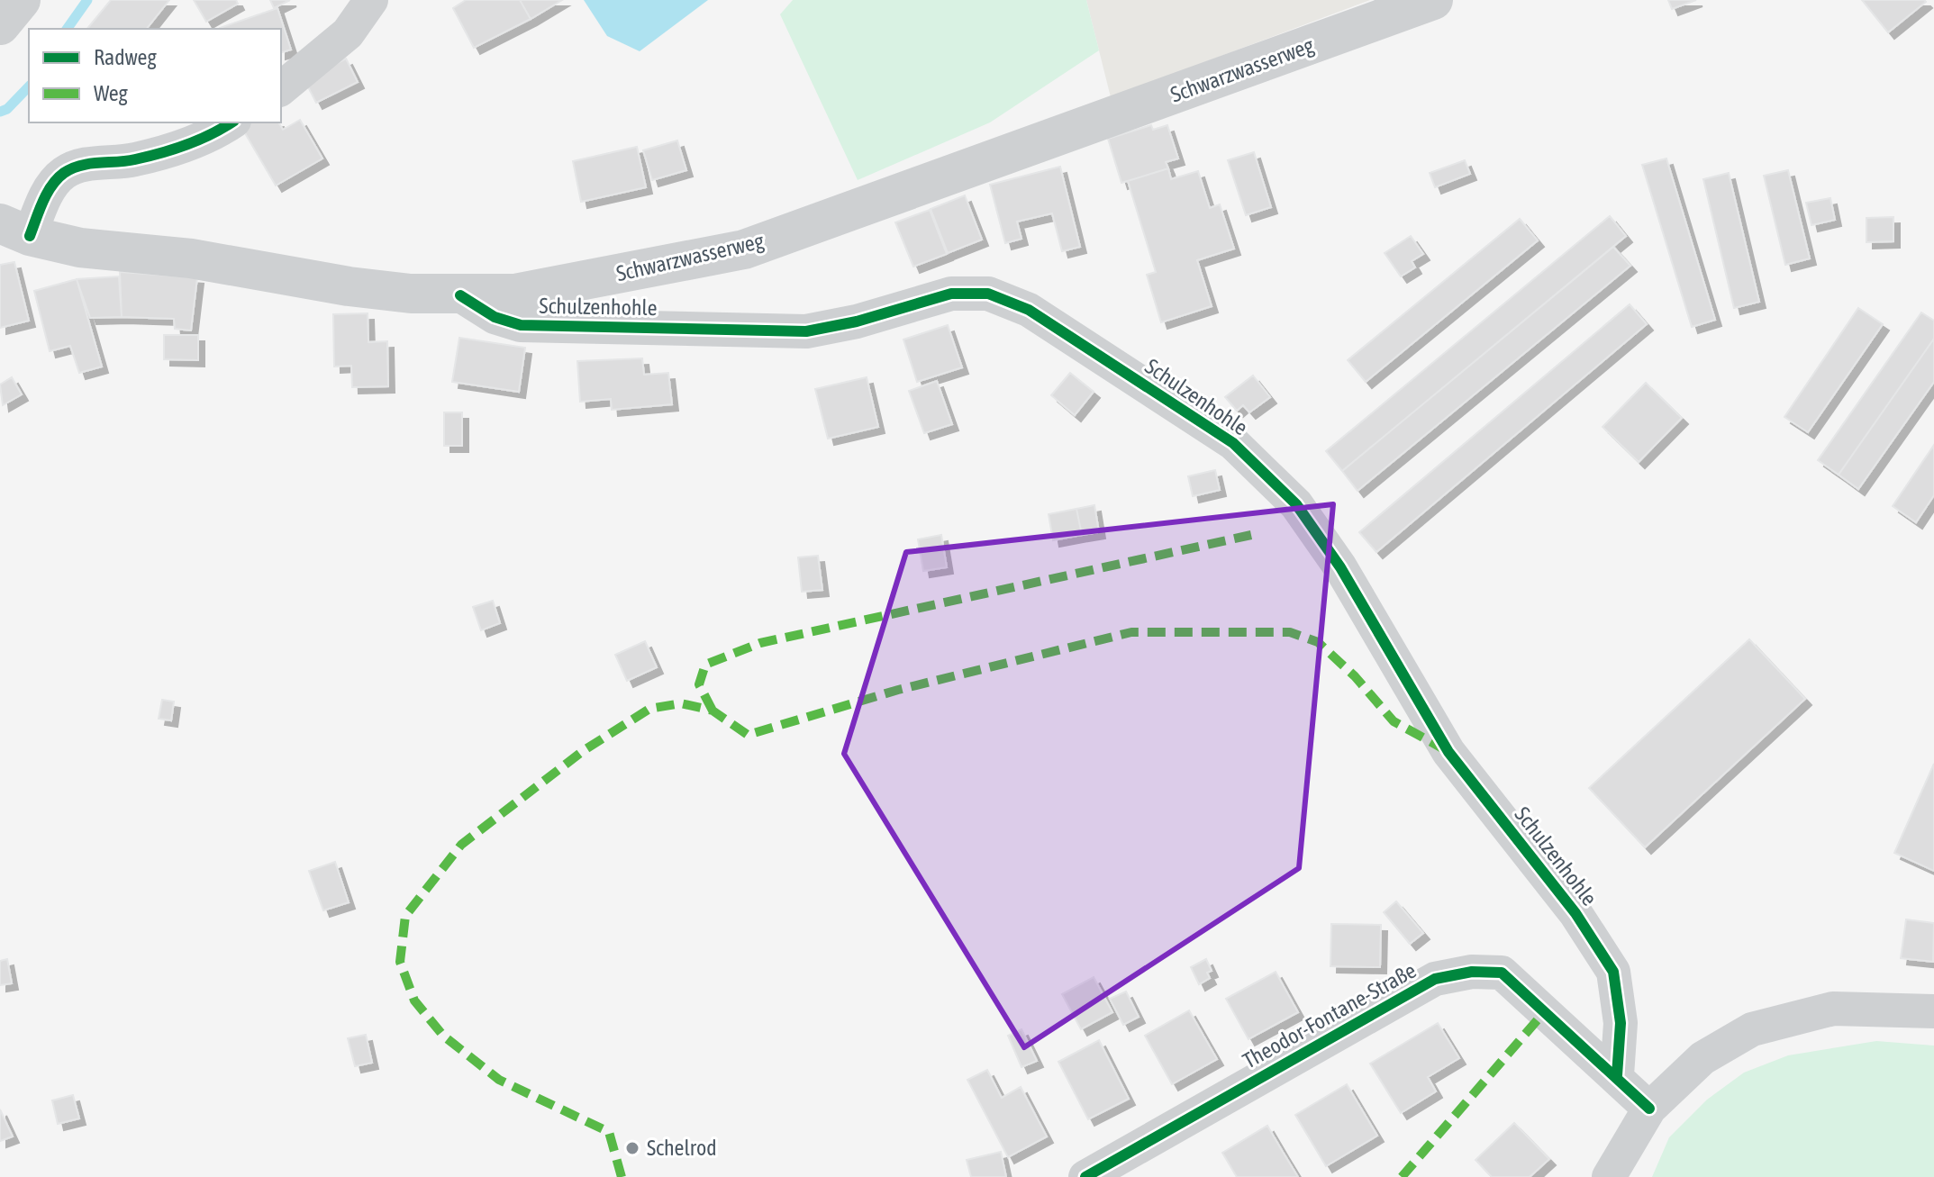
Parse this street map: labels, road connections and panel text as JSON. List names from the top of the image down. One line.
{"streets":{"street":["Schwarzwasserweg","Schulzenhohle","Theodor-Fontane-Straße"]},"crossings":[["Schwarzwasserweg","Schulzenhohle"],["Schulzenhohle","Theodor-Fontane-Straße"]],"places":["Schelrod"],"legend":["Radweg","Weg"]}
